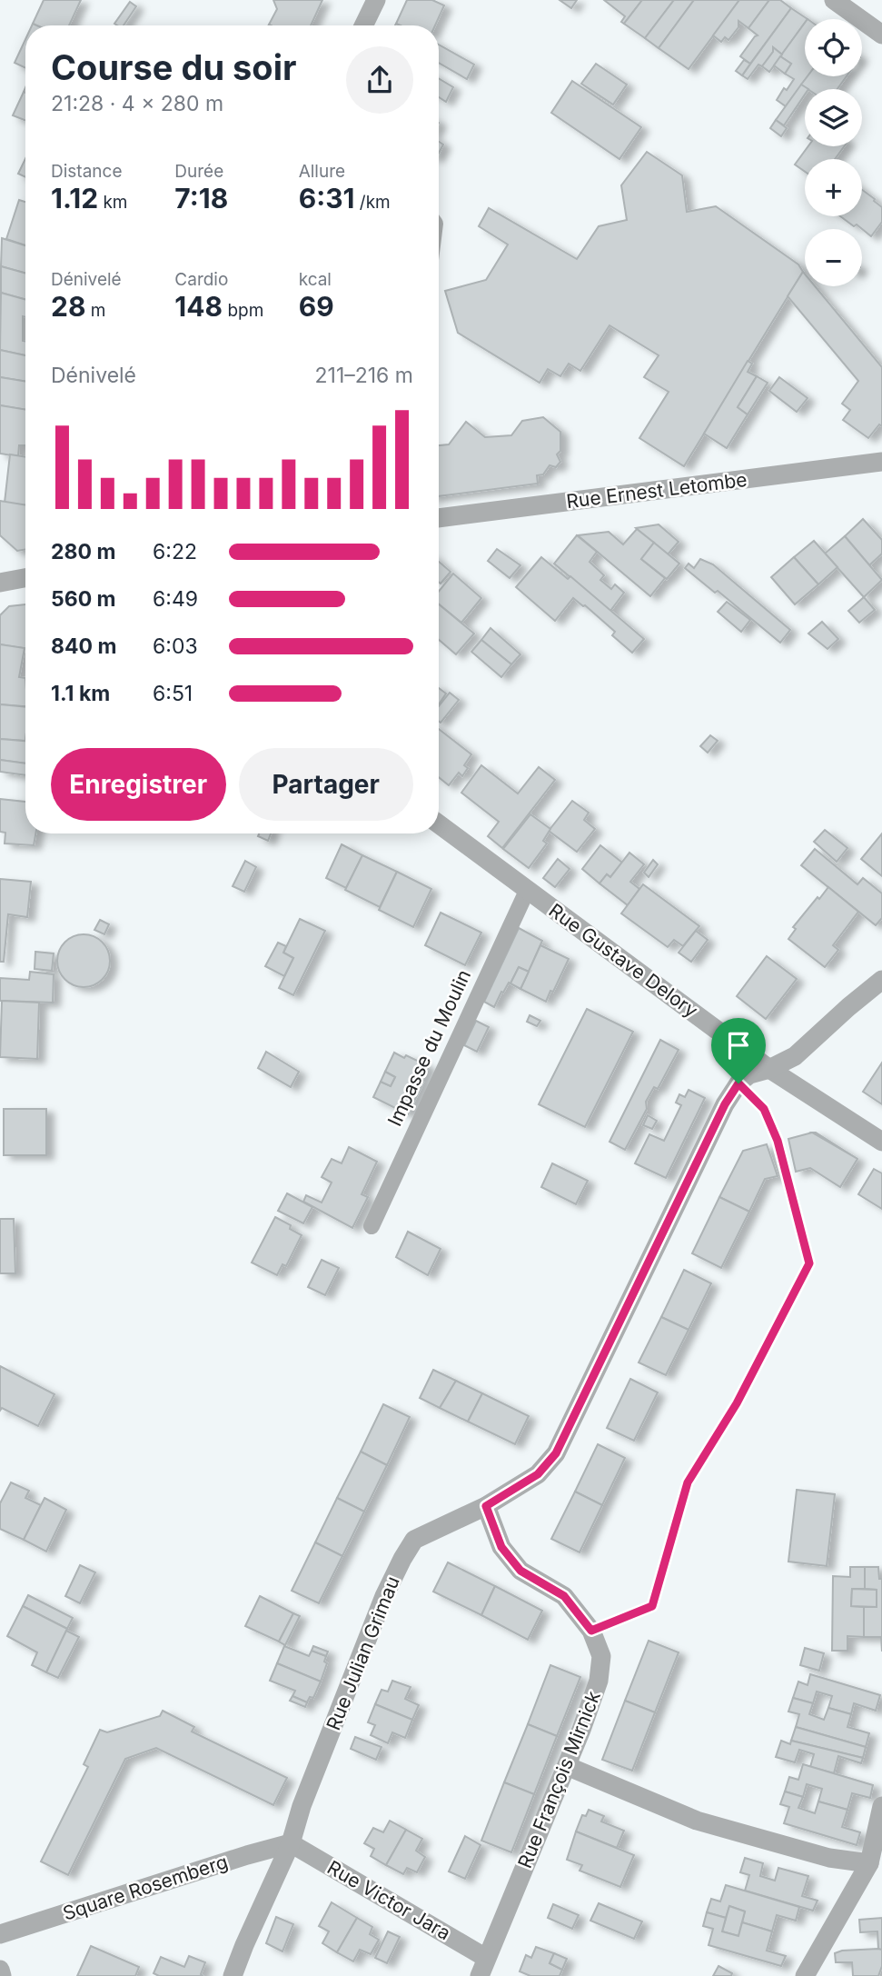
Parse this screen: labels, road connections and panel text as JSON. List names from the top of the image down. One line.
{"streets":{"street":["Rue Ernest Letombe","Rue Gustave Delory","Rue Julian Grimau","Rue François Mirnick","Square Rosemberg","Rue Victor Jara"],"lane":["Impasse du Moulin"]},"crossings":[["Rue Gustave Delory","Impasse du Moulin"],["Rue Julian Grimau","Rue François Mirnick"],["Rue Julian Grimau","Square Rosemberg"],["Rue Julian Grimau","Rue Victor Jara"],["Rue François Mirnick","Rue Victor Jara"],["Square Rosemberg","Rue Victor Jara"]],"page":{"map_buttons":["+","−"],"heading":["Course du soir","21:28 · 4 × 280 m"],"stats":[["Distance","1.12 km"],["Durée","7:18"],["Allure","6:31 /km"],["Dénivelé","28 m"],["Cardio","148 bpm"],["kcal","69"]],"chart":["Dénivelé","211–216 m"],"list":[{"name":"280 m","note":"6:22"},{"name":"560 m","note":"6:49"},{"name":"840 m","note":"6:03"},{"name":"1.1 km","note":"6:51"}],"buttons":["Enregistrer","Partager"]}}
